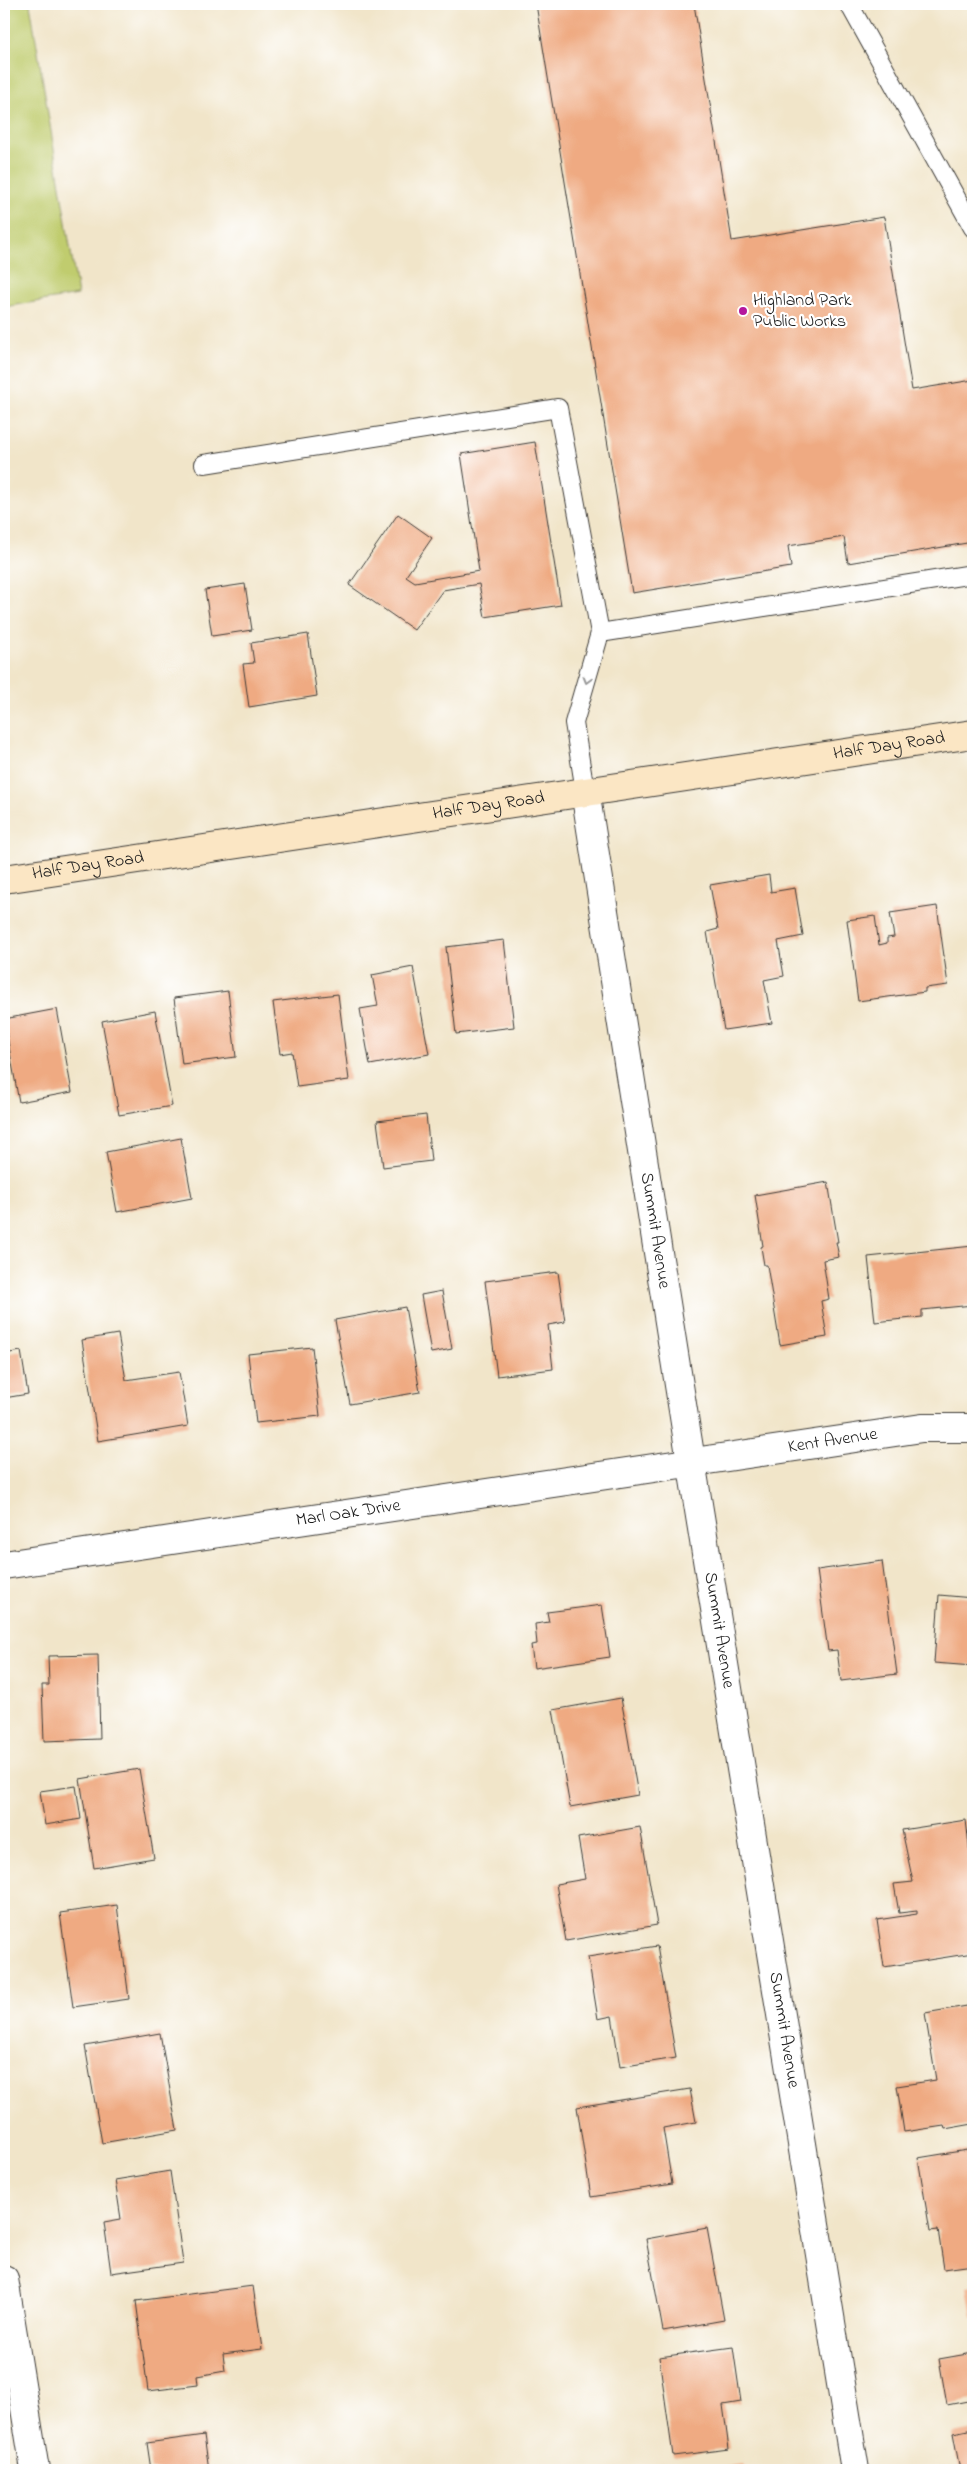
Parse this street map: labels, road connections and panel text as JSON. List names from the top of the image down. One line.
{"streets":{"main road":["Half Day Road"],"street":["Summit Avenue","Kent Avenue","Marl Oak Drive"]},"crossings":[["Half Day Road","Summit Avenue"],["Summit Avenue","Kent Avenue"],["Summit Avenue","Marl Oak Drive"],["Kent Avenue","Marl Oak Drive"]],"places":["Highland Park Public Works"]}
